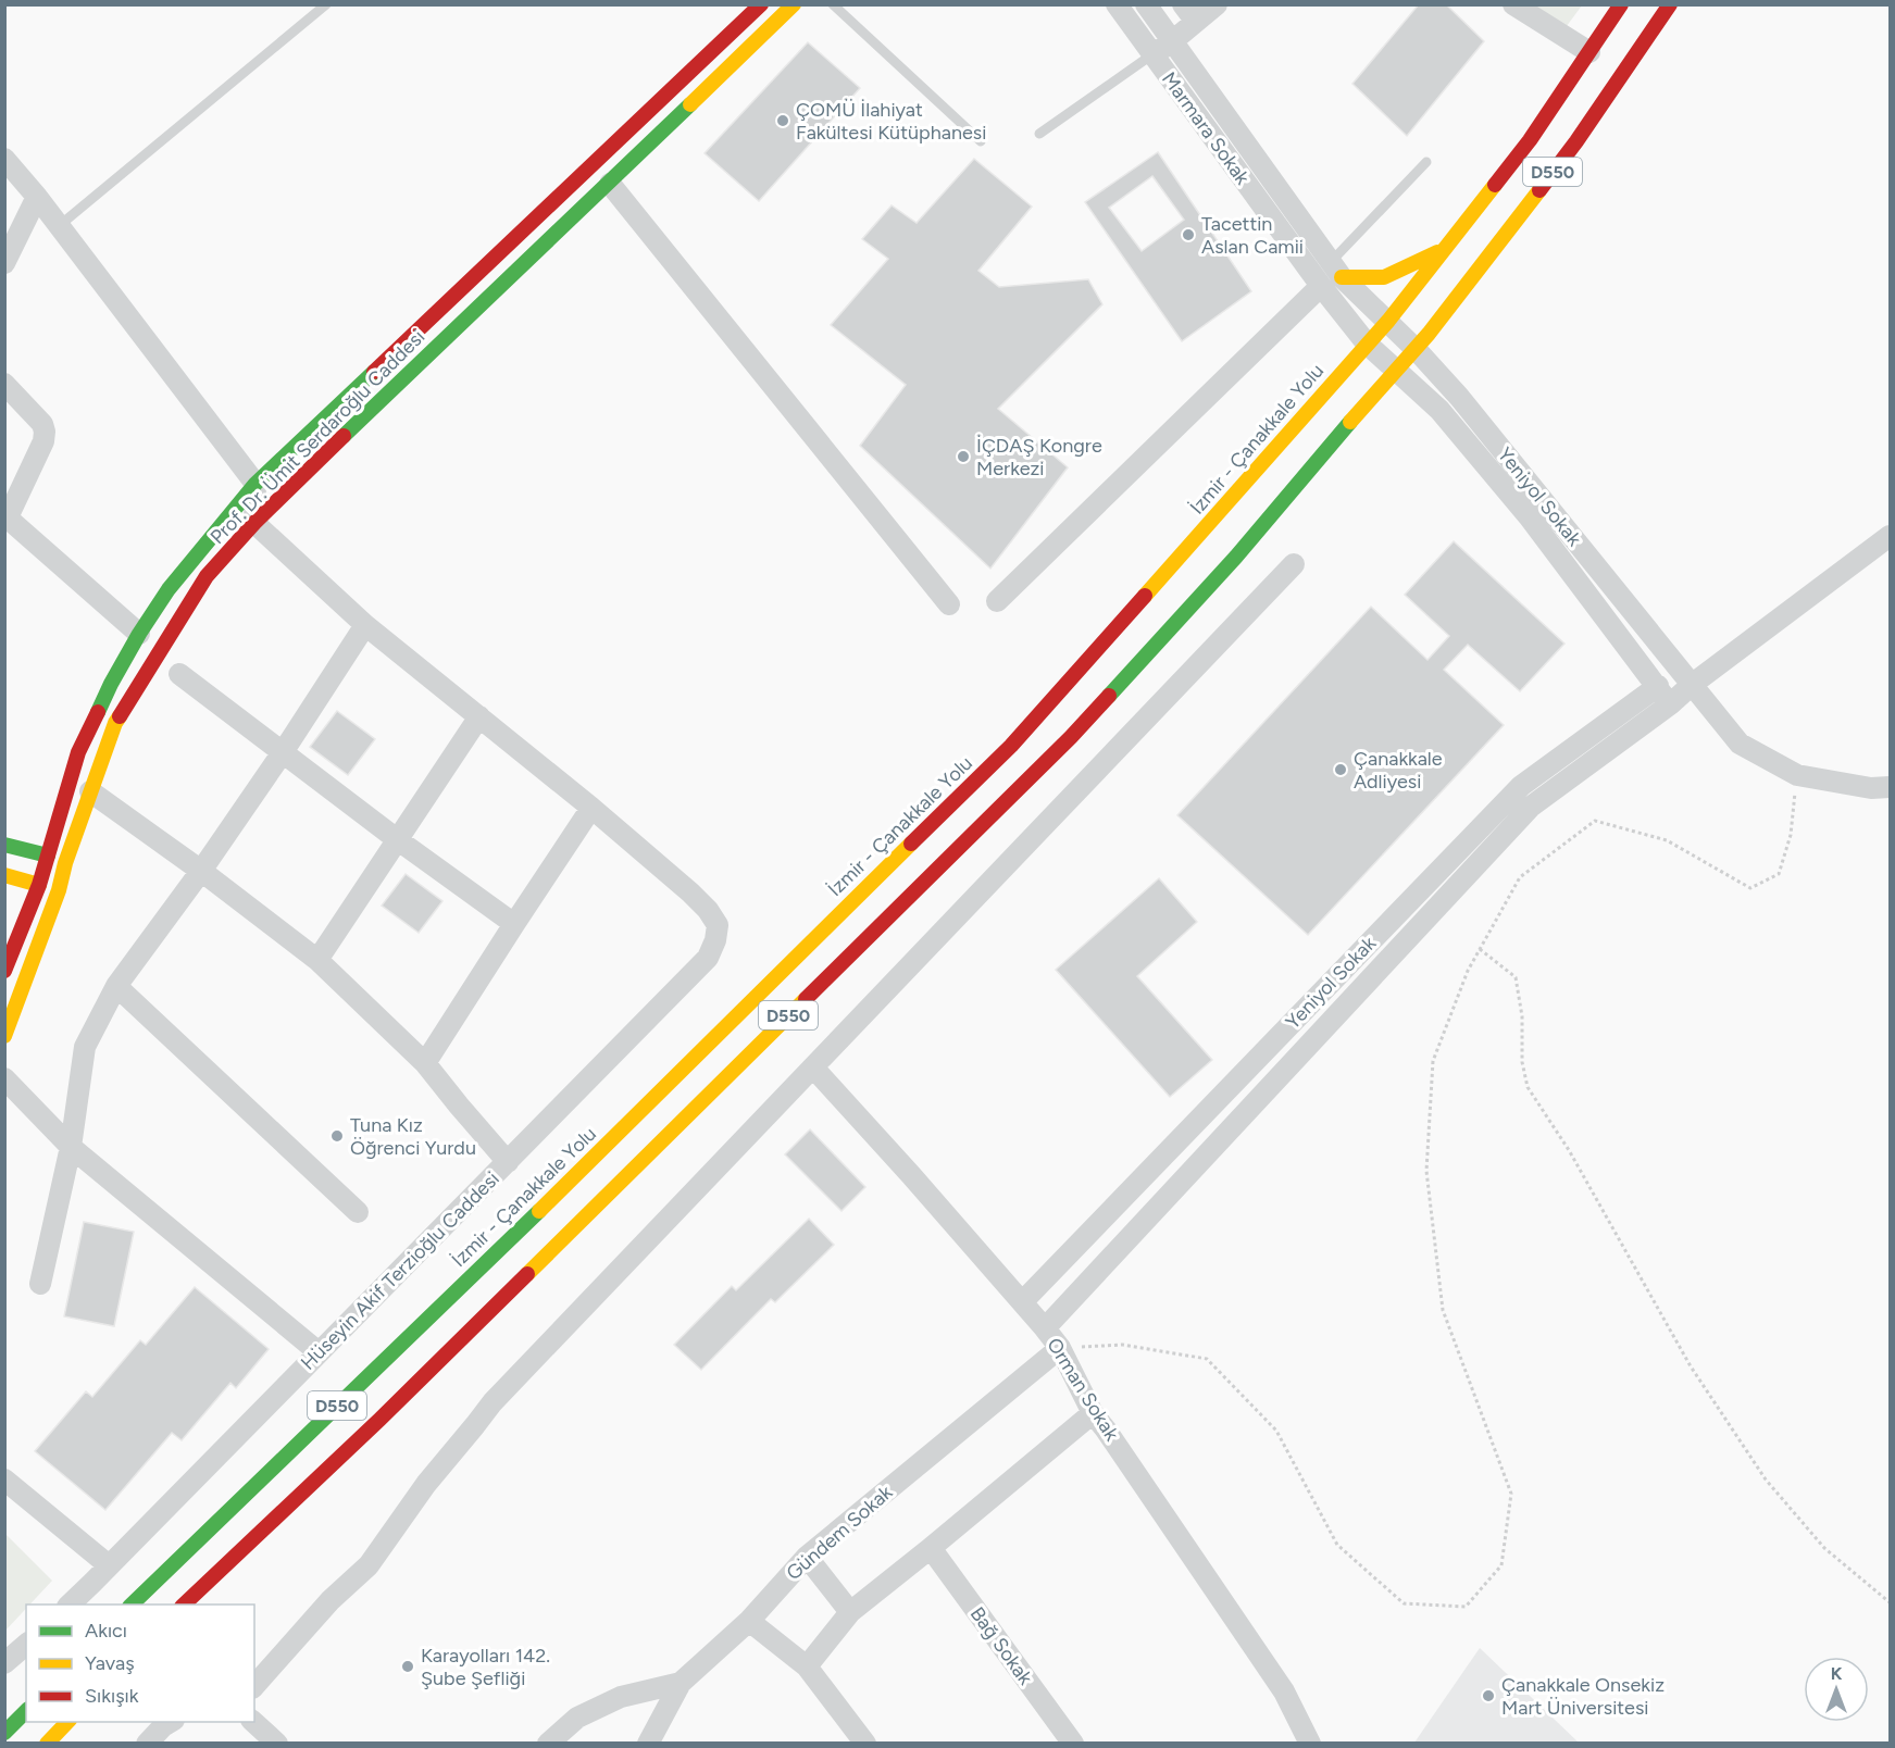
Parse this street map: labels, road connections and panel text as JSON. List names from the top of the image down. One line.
{"streets":{"main road":["D550","Prof. Dr. Ümit Serdaroğlu Caddesi","İzmir - Çanakkale Yolu"],"street":["Marmara Sokak","Yeniyol Sokak","Hüseyin Akif Terzioğlu Caddesi","Orman Sokak","Gündem Sokak","Bağ Sokak"]},"crossings":[["Marmara Sokak","İzmir - Çanakkale Yolu"],["Marmara Sokak","Yeniyol Sokak"],["D550","Yeniyol Sokak"],["İzmir - Çanakkale Yolu","Yeniyol Sokak"],["Yeniyol Sokak","Orman Sokak"],["Orman Sokak","Gündem Sokak"]],"places":["ÇOMÜ İlahiyat Fakültesi Kütüphanesi","Tacettin Aslan Camii","İÇDAŞ Kongre Merkezi","Çanakkale Adliyesi","Tuna Kız Öğrenci Yurdu","Karayolları 142. Şube Şefliği","Çanakkale Onsekiz Mart Üniversitesi"],"legend":["Akıcı","Yavaş","Sıkışık"],"north":"top"}
